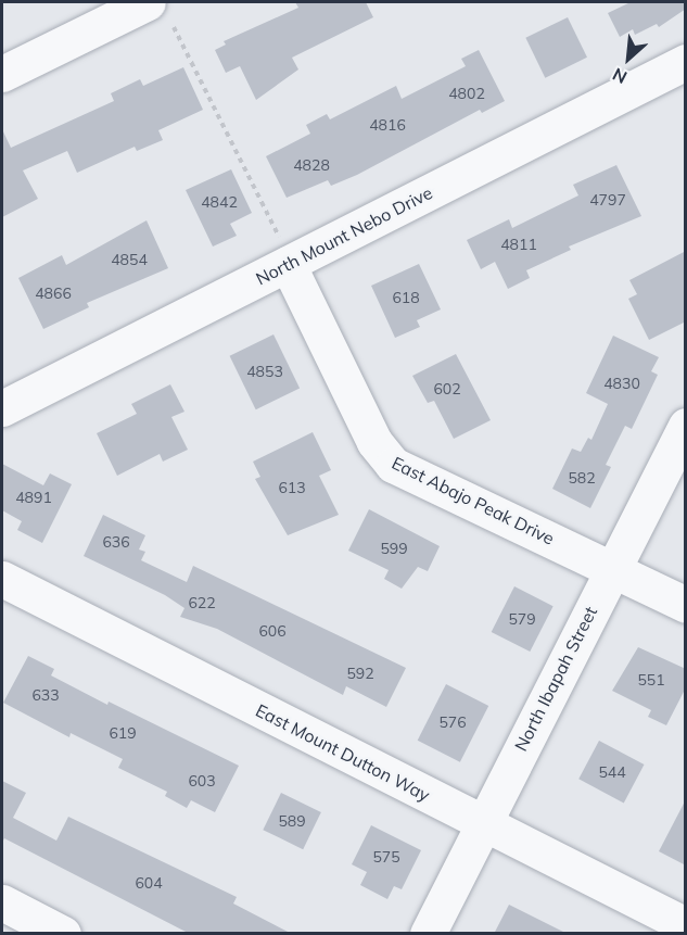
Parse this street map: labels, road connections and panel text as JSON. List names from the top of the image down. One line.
{"streets":{"street":["North Mount Nebo Drive","East Abajo Peak Drive","North Ibapah Street","East Mount Dutton Way"]},"crossings":[["North Mount Nebo Drive","East Abajo Peak Drive"],["East Abajo Peak Drive","North Ibapah Street"],["North Ibapah Street","East Mount Dutton Way"]],"house_numbers":["4802","4816","4828","4797","4842","4811","4854","4866","618","4853","4830","602","582","613","4891","636","599","622","579","606","592","551","633","576","619","544","603","589","575","604"],"north":"bottom left"}
